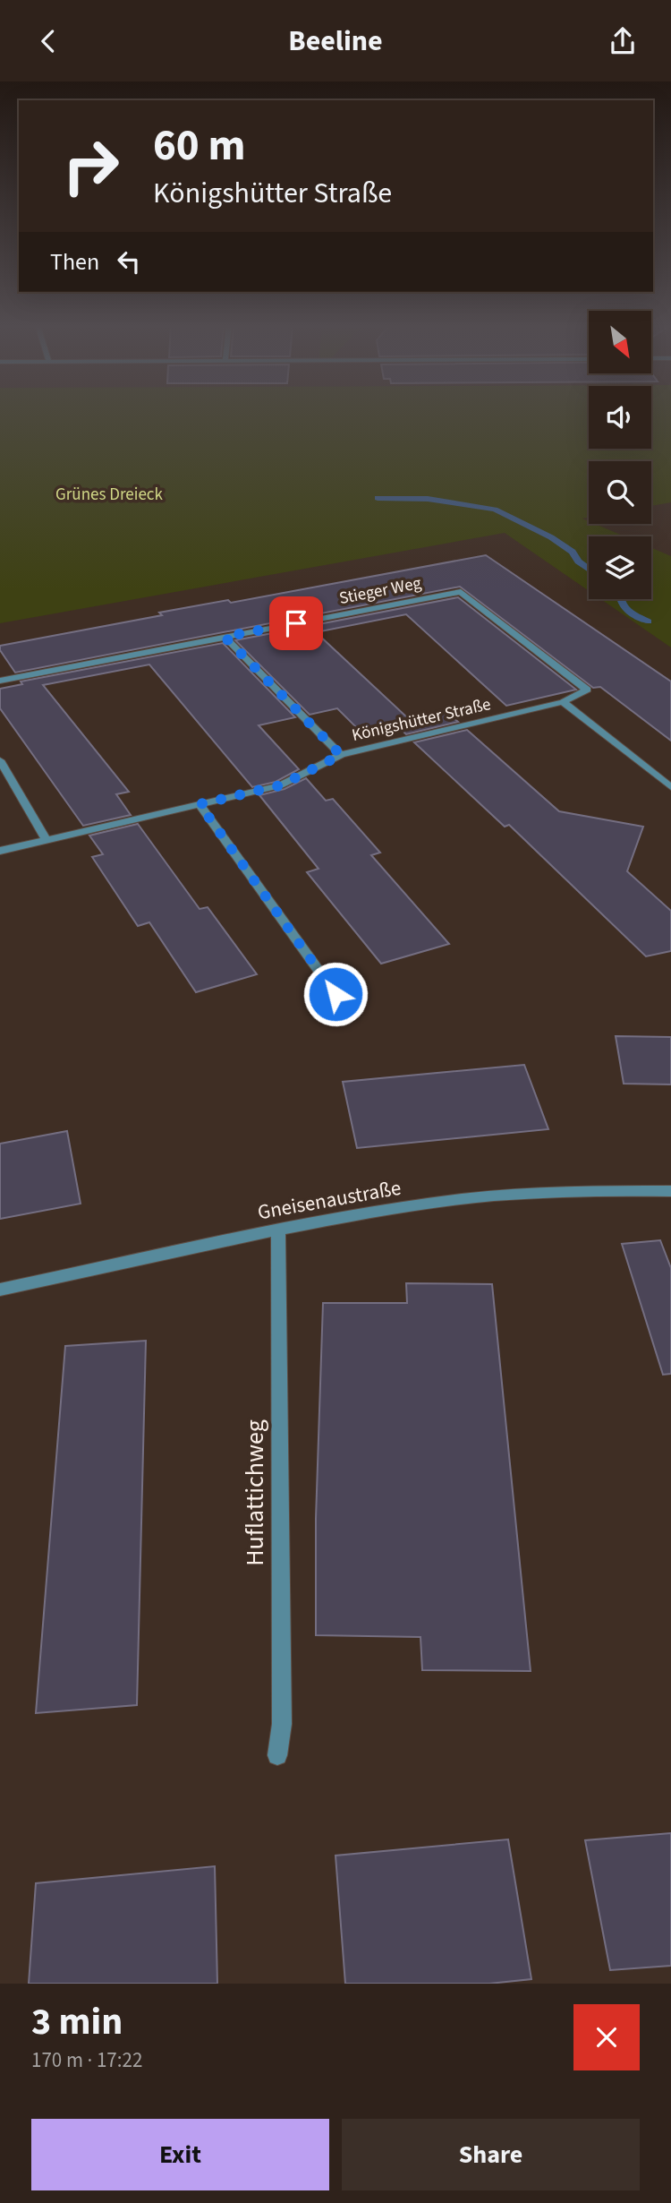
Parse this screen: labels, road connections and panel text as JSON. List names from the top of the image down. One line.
{"streets":{"street":["Stieger Weg","Königshütter Straße","Gneisenaustraße","Huflattichweg"]},"crossings":[["Stieger Weg","Königshütter Straße"],["Gneisenaustraße","Huflattichweg"]],"parks":["Grünes Dreieck"],"north":"bottom right","page":{"header":"Beeline","turn":["60 m","Königshütter Straße"],"then":"Then","heading":["3 min","170 m · 17:22"],"buttons":["Exit","Share"]}}
